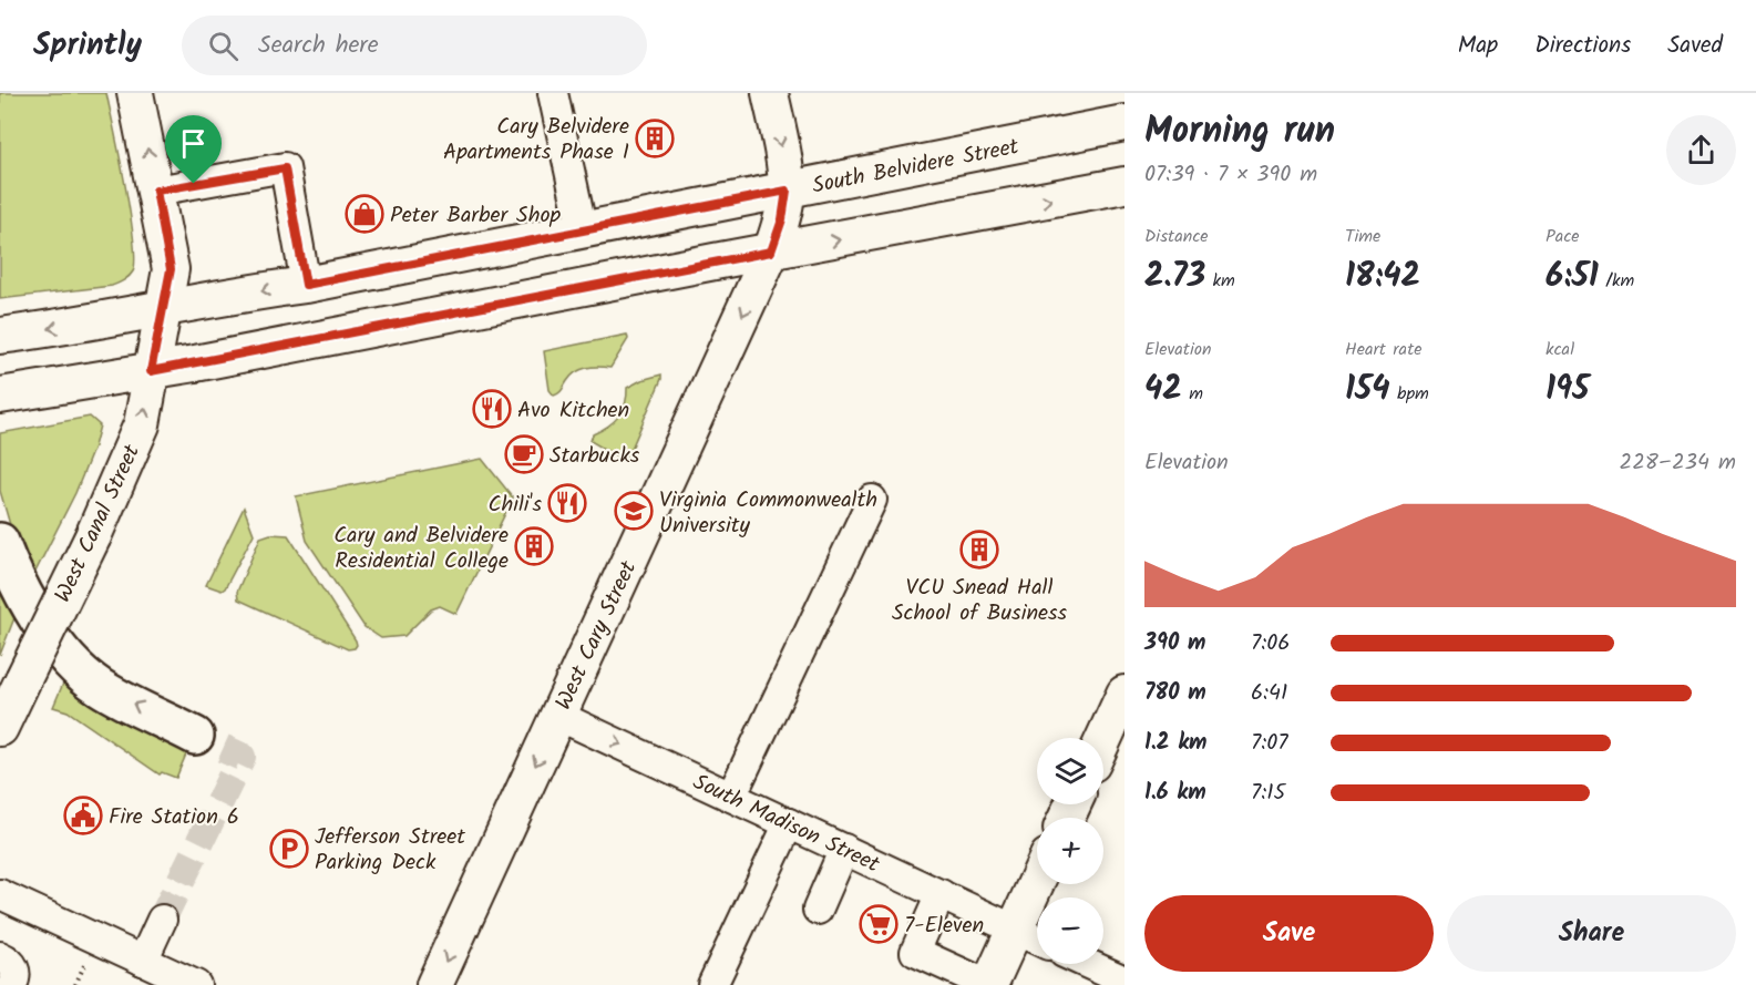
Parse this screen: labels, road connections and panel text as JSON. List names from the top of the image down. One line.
{"streets":{"main road":["South Belvidere Street","West Canal Street","West Cary Street"],"street":["South Madison Street"]},"crossings":[["South Belvidere Street","West Canal Street"],["South Belvidere Street","West Cary Street"],["West Cary Street","South Madison Street"]],"one_way":["West Canal Street","West Cary Street","South Madison Street"],"places":{"building":["Cary Belvidere Apartments Phase I","Cary and Belvidere Residential College","VCU Snead Hall School of Business"],"shop":["Peter Barber Shop"],"restaurant":["Avo Kitchen","Chili's"],"cafe":["Starbucks"],"school or university":["Virginia Commonwealth University"],"public building":["Fire Station 6"],"parking":["Jefferson Street Parking Deck"],"supermarket":["7-Eleven"]},"page":{"header":"Sprintly","search":"Search here","nav":["Map","Directions","Saved"],"heading":["Morning run","07:39 · 7 × 390 m"],"stats":[["Distance","2.73 km"],["Time","18:42"],["Pace","6:51 /km"],["Elevation","42 m"],["Heart rate","154 bpm"],["kcal","195"]],"chart":["Elevation","228–234 m"],"list":[{"name":"390 m","note":"7:06"},{"name":"780 m","note":"6:41"},{"name":"1.2 km","note":"7:07"},{"name":"1.6 km","note":"7:15"}],"map_buttons":["+","−"],"buttons":["Save","Share"]}}
